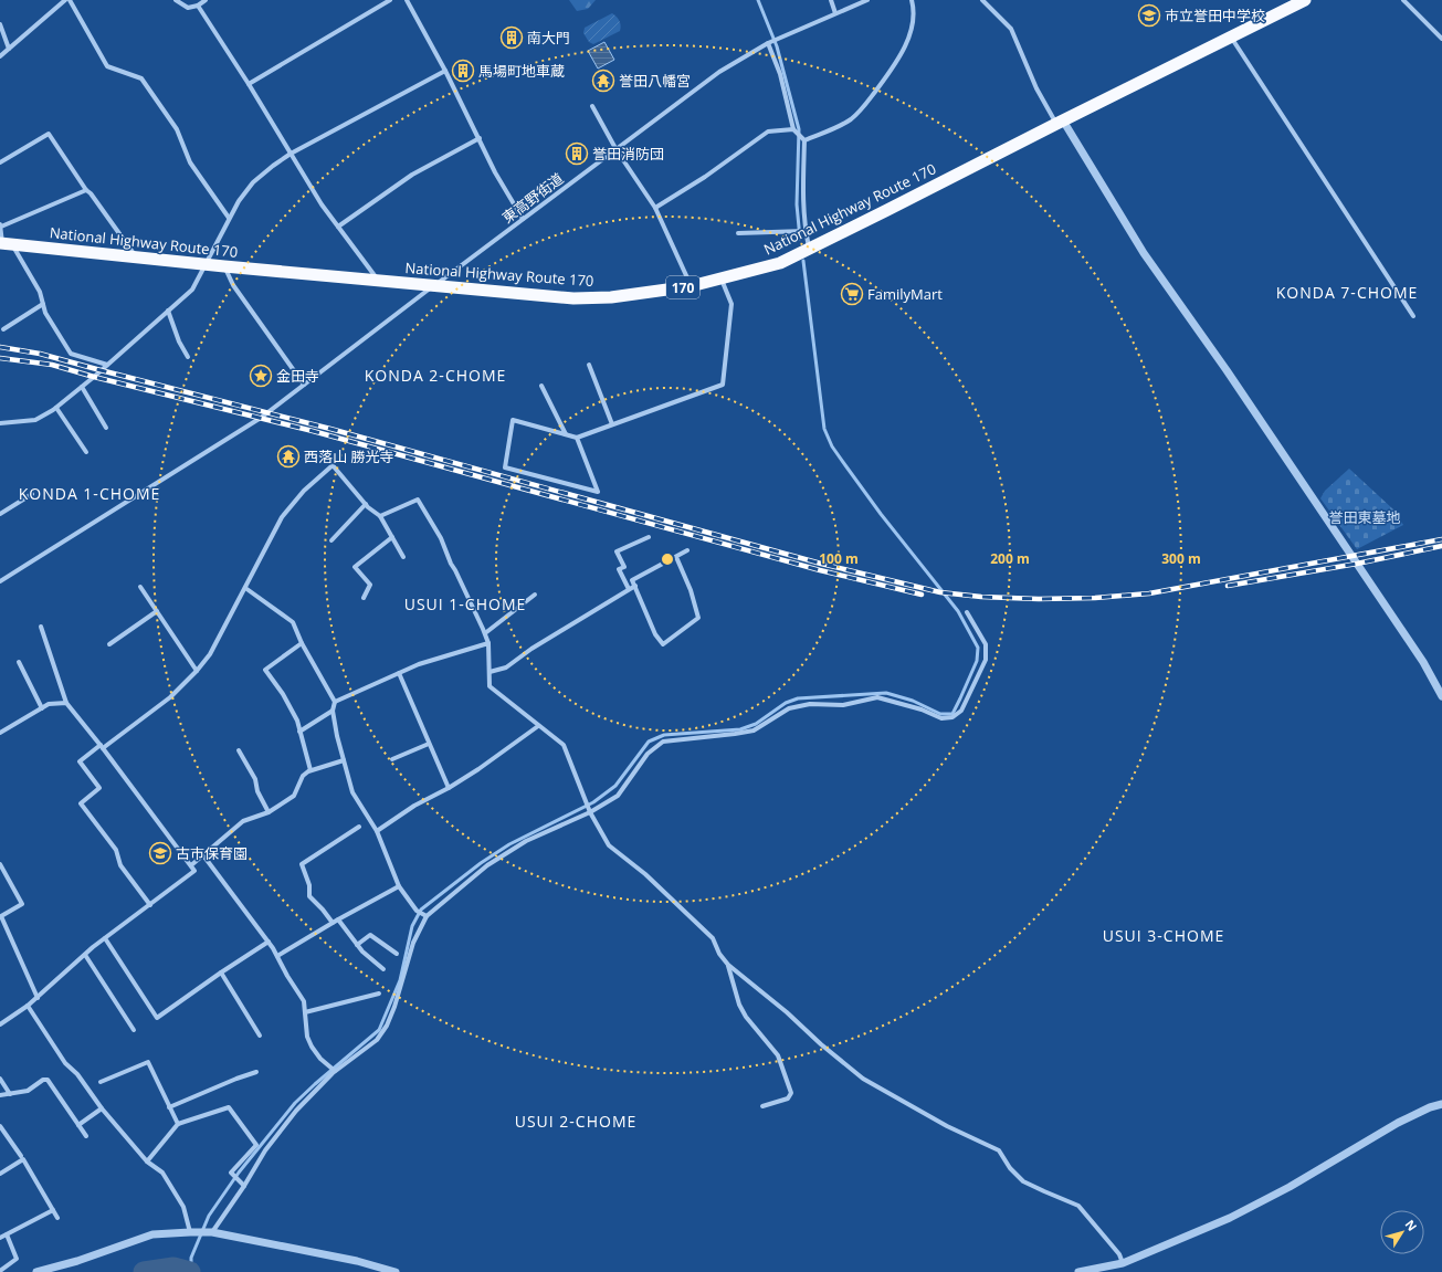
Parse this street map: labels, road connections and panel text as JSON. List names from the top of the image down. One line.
{"streets":{"highway":["National Highway Route 170","170"],"street":["東高野街道"]},"crossings":[["東高野街道","National Highway Route 170"]],"districts":["KONDA 7-CHOME","KONDA 2-CHOME","KONDA 1-CHOME","USUI 1-CHOME","USUI 3-CHOME","USUI 2-CHOME"],"parks":["誉田東墓地"],"places":{"school or university":["市立誉田中学校","古市保育園"],"building":["南大門","馬場町地車蔵","誉田消防団"],"temple":["誉田八幡宮","西落山 勝光寺"],"supermarket":["FamilyMart"],"place":["金田寺"]},"north":"top right","rings":["100 m","200 m","300 m"]}
